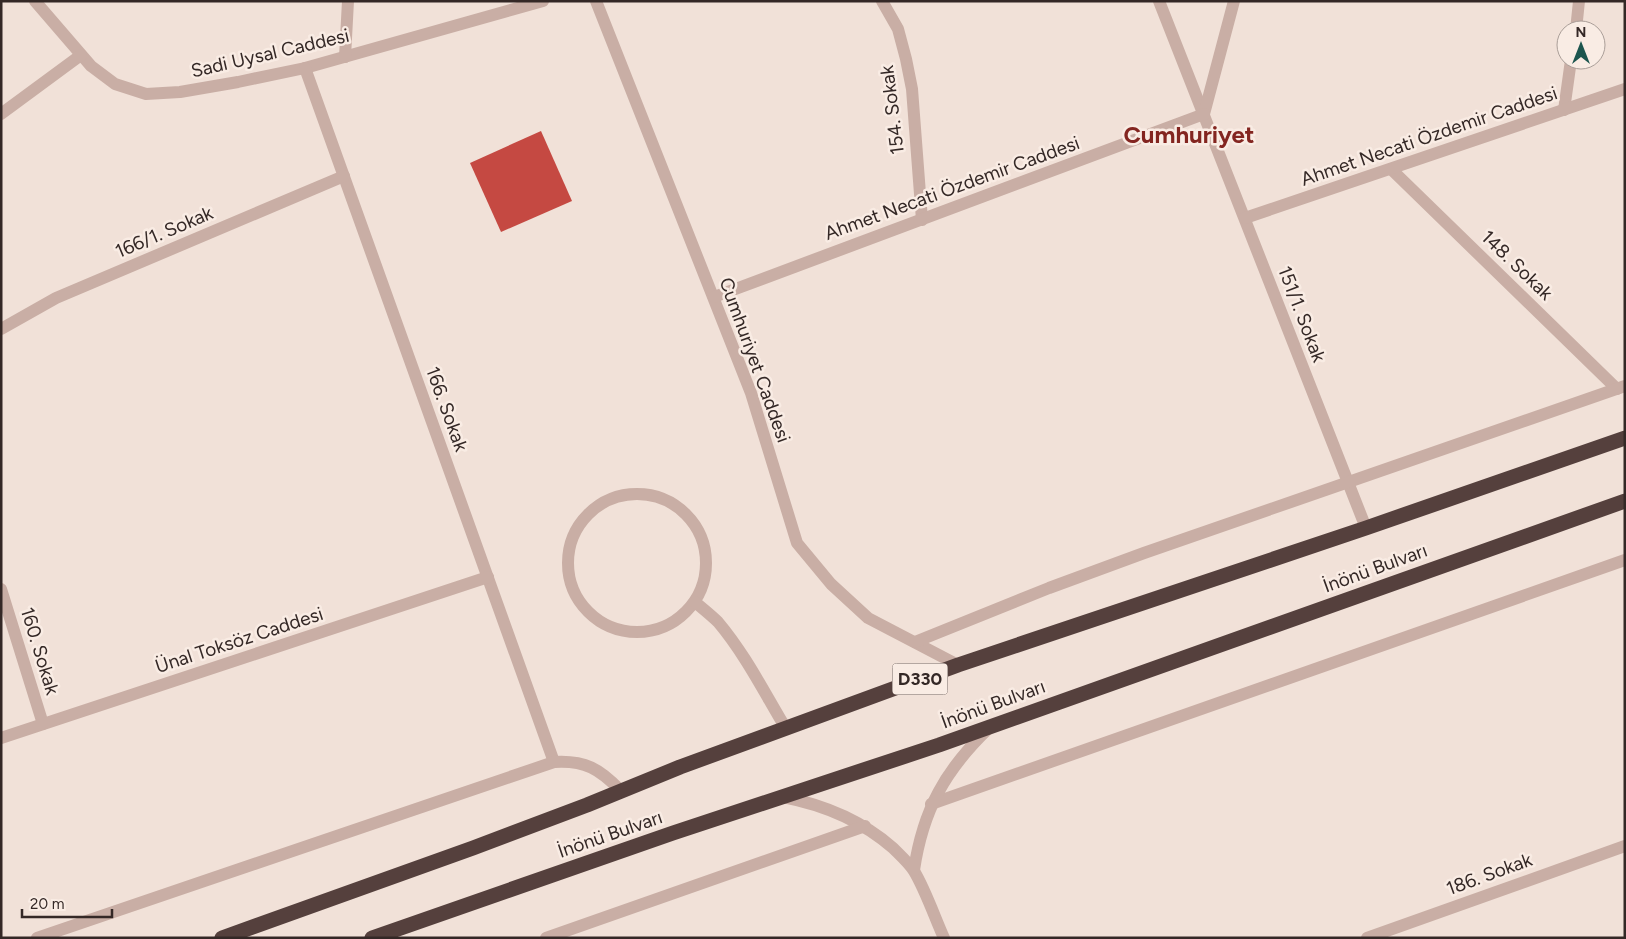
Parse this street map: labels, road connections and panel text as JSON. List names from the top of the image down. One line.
{"streets":{"highway":["İnönü Bulvarı","D330"],"street":["Sadi Uysal Caddesi","154. Sokak","Ahmet Necati Özdemir Caddesi","166/1. Sokak","148. Sokak","151/1. Sokak","Cumhuriyet Caddesi","166. Sokak","Ünal Toksöz Caddesi","160. Sokak","186. Sokak"]},"crossings":[["Sadi Uysal Caddesi","166. Sokak"],["154. Sokak","Ahmet Necati Özdemir Caddesi"],["Ahmet Necati Özdemir Caddesi","148. Sokak"],["Ahmet Necati Özdemir Caddesi","151/1. Sokak"],["Ahmet Necati Özdemir Caddesi","Cumhuriyet Caddesi"],["166/1. Sokak","166. Sokak"],["151/1. Sokak","İnönü Bulvarı"],["Cumhuriyet Caddesi","İnönü Bulvarı"],["166. Sokak","İnönü Bulvarı"],["166. Sokak","Ünal Toksöz Caddesi"],["Ünal Toksöz Caddesi","160. Sokak"]],"districts":["Cumhuriyet"],"scale_bar":"20 m","north":"top"}
